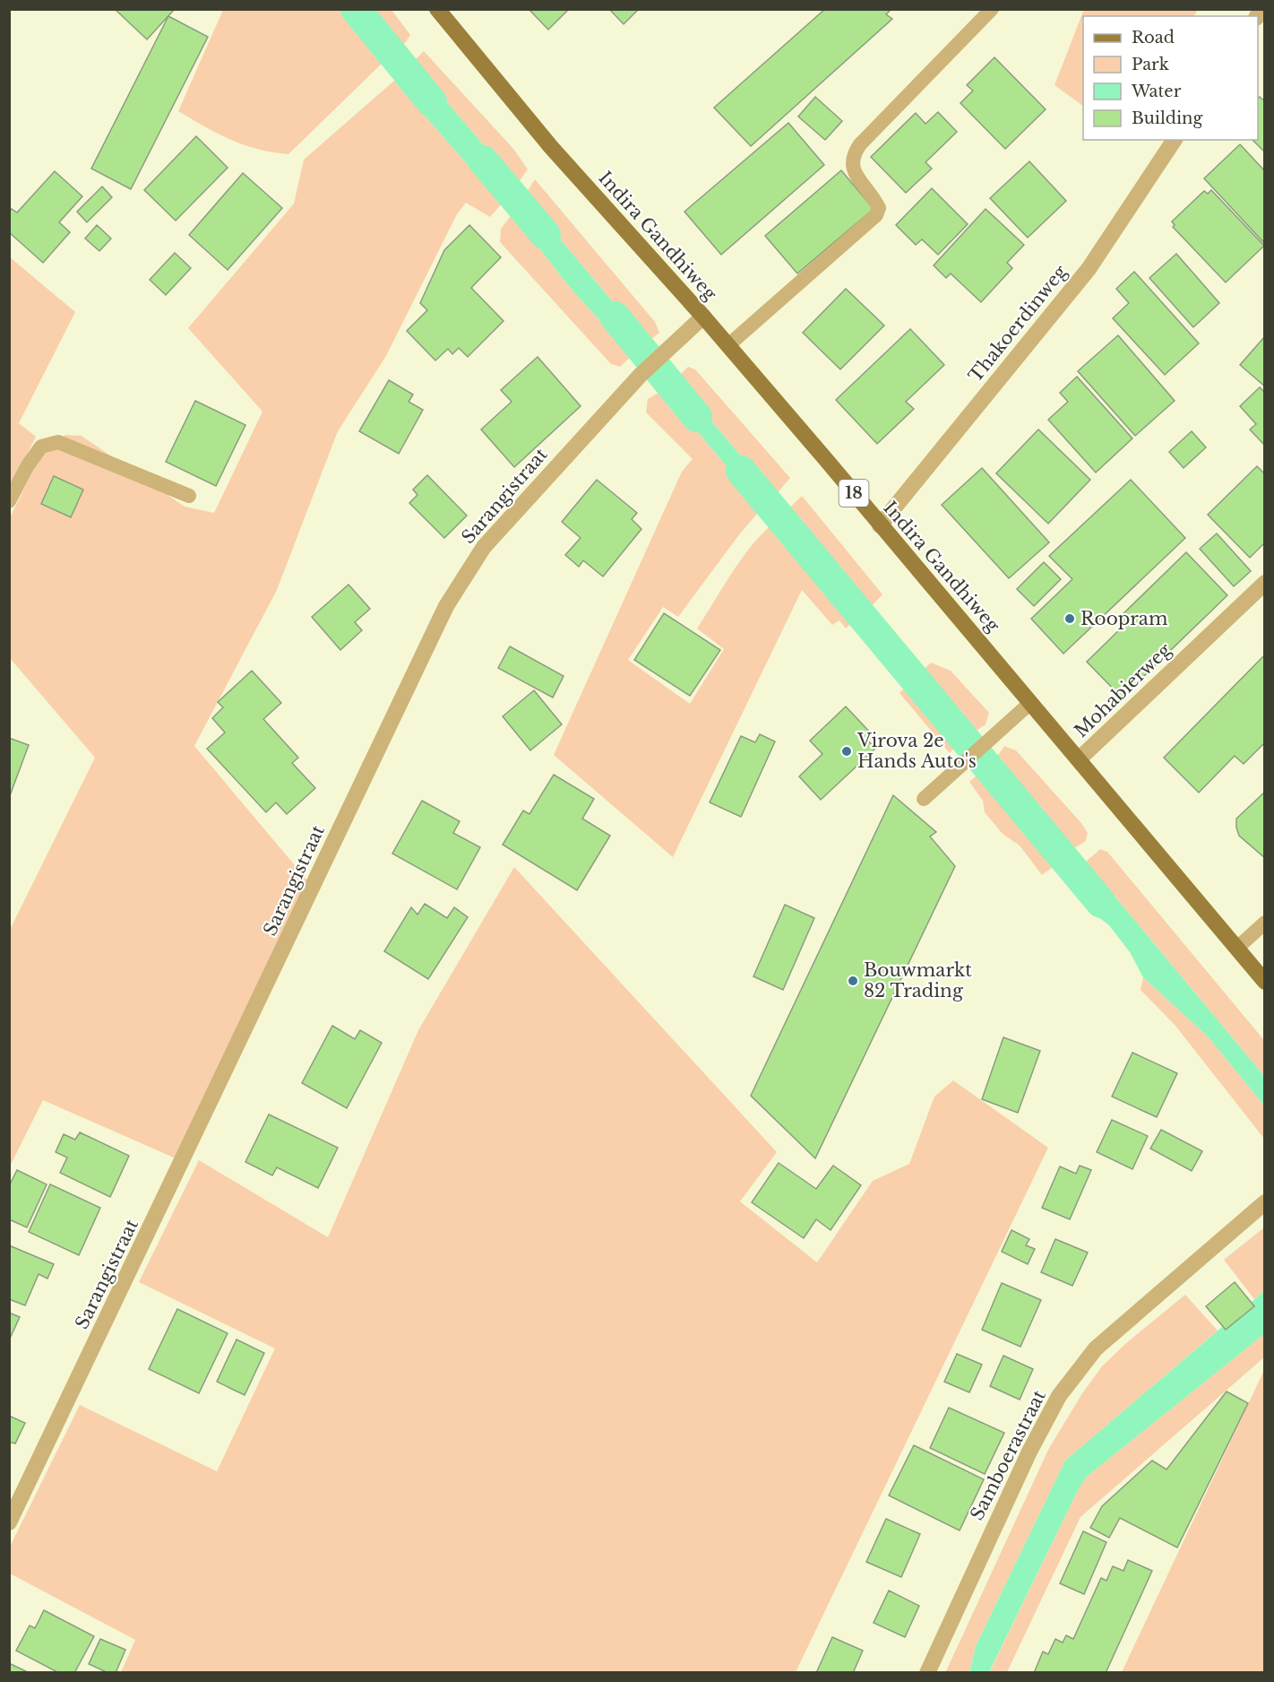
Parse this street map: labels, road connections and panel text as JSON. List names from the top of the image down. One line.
{"streets":{"main road":["Indira Gandhiweg","18"],"street":["Thakoerdinweg","Sarangistraat","Mohabierweg","Samboerastraat"]},"crossings":[["Indira Gandhiweg","Thakoerdinweg"],["Indira Gandhiweg","Sarangistraat"],["Indira Gandhiweg","Mohabierweg"]],"places":["Roopram","Virova 2e Hands Auto's","Bouwmarkt 82 Trading"],"legend":["Road","Park","Water","Building"]}
